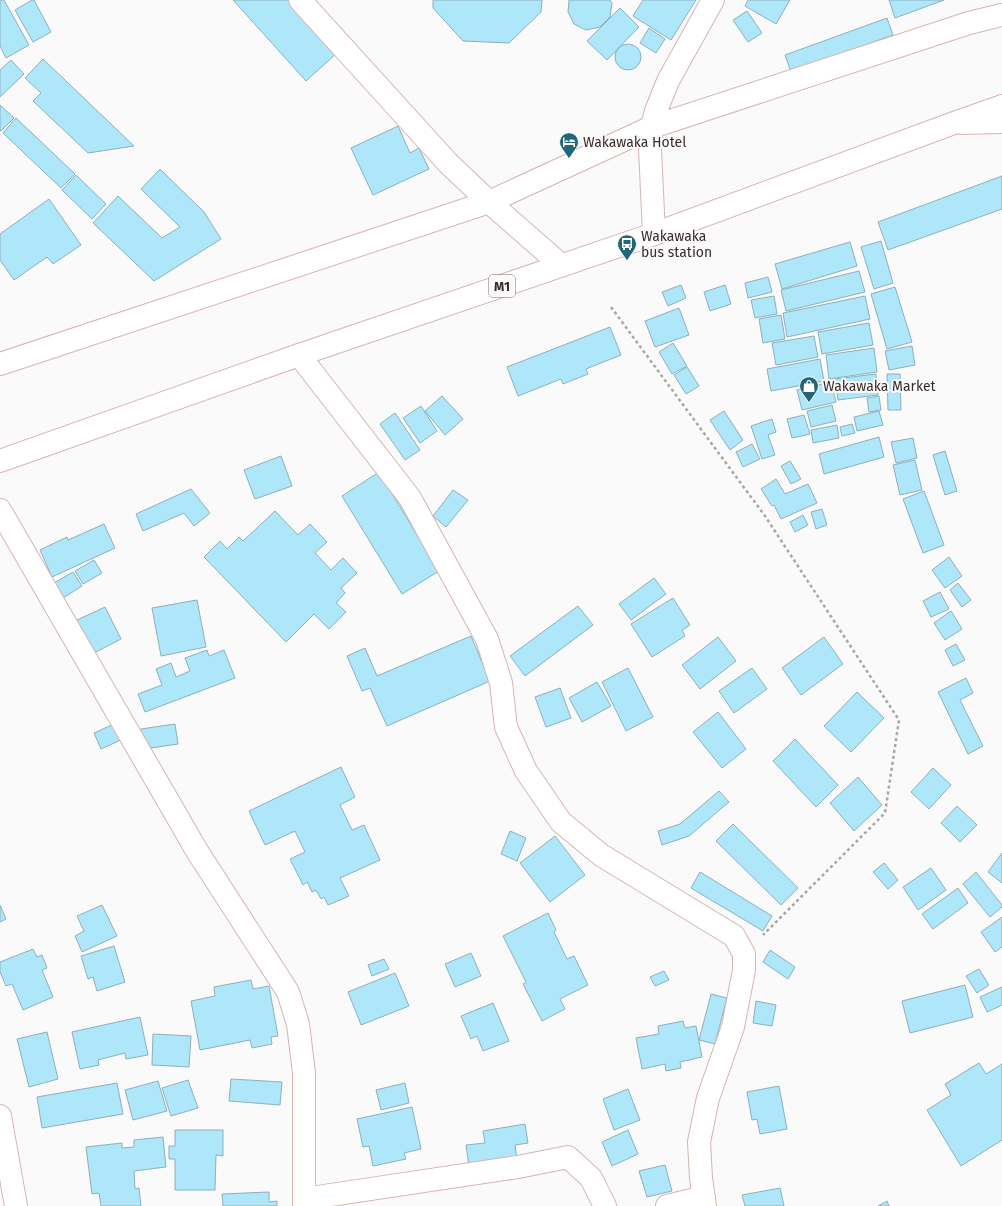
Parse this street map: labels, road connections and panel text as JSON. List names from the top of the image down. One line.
{"streets":{"main road":["M1"]},"places":{"hotel":["Wakawaka Hotel"],"bus stop":["Wakawaka bus station"],"shop":["Wakawaka Market"]}}
